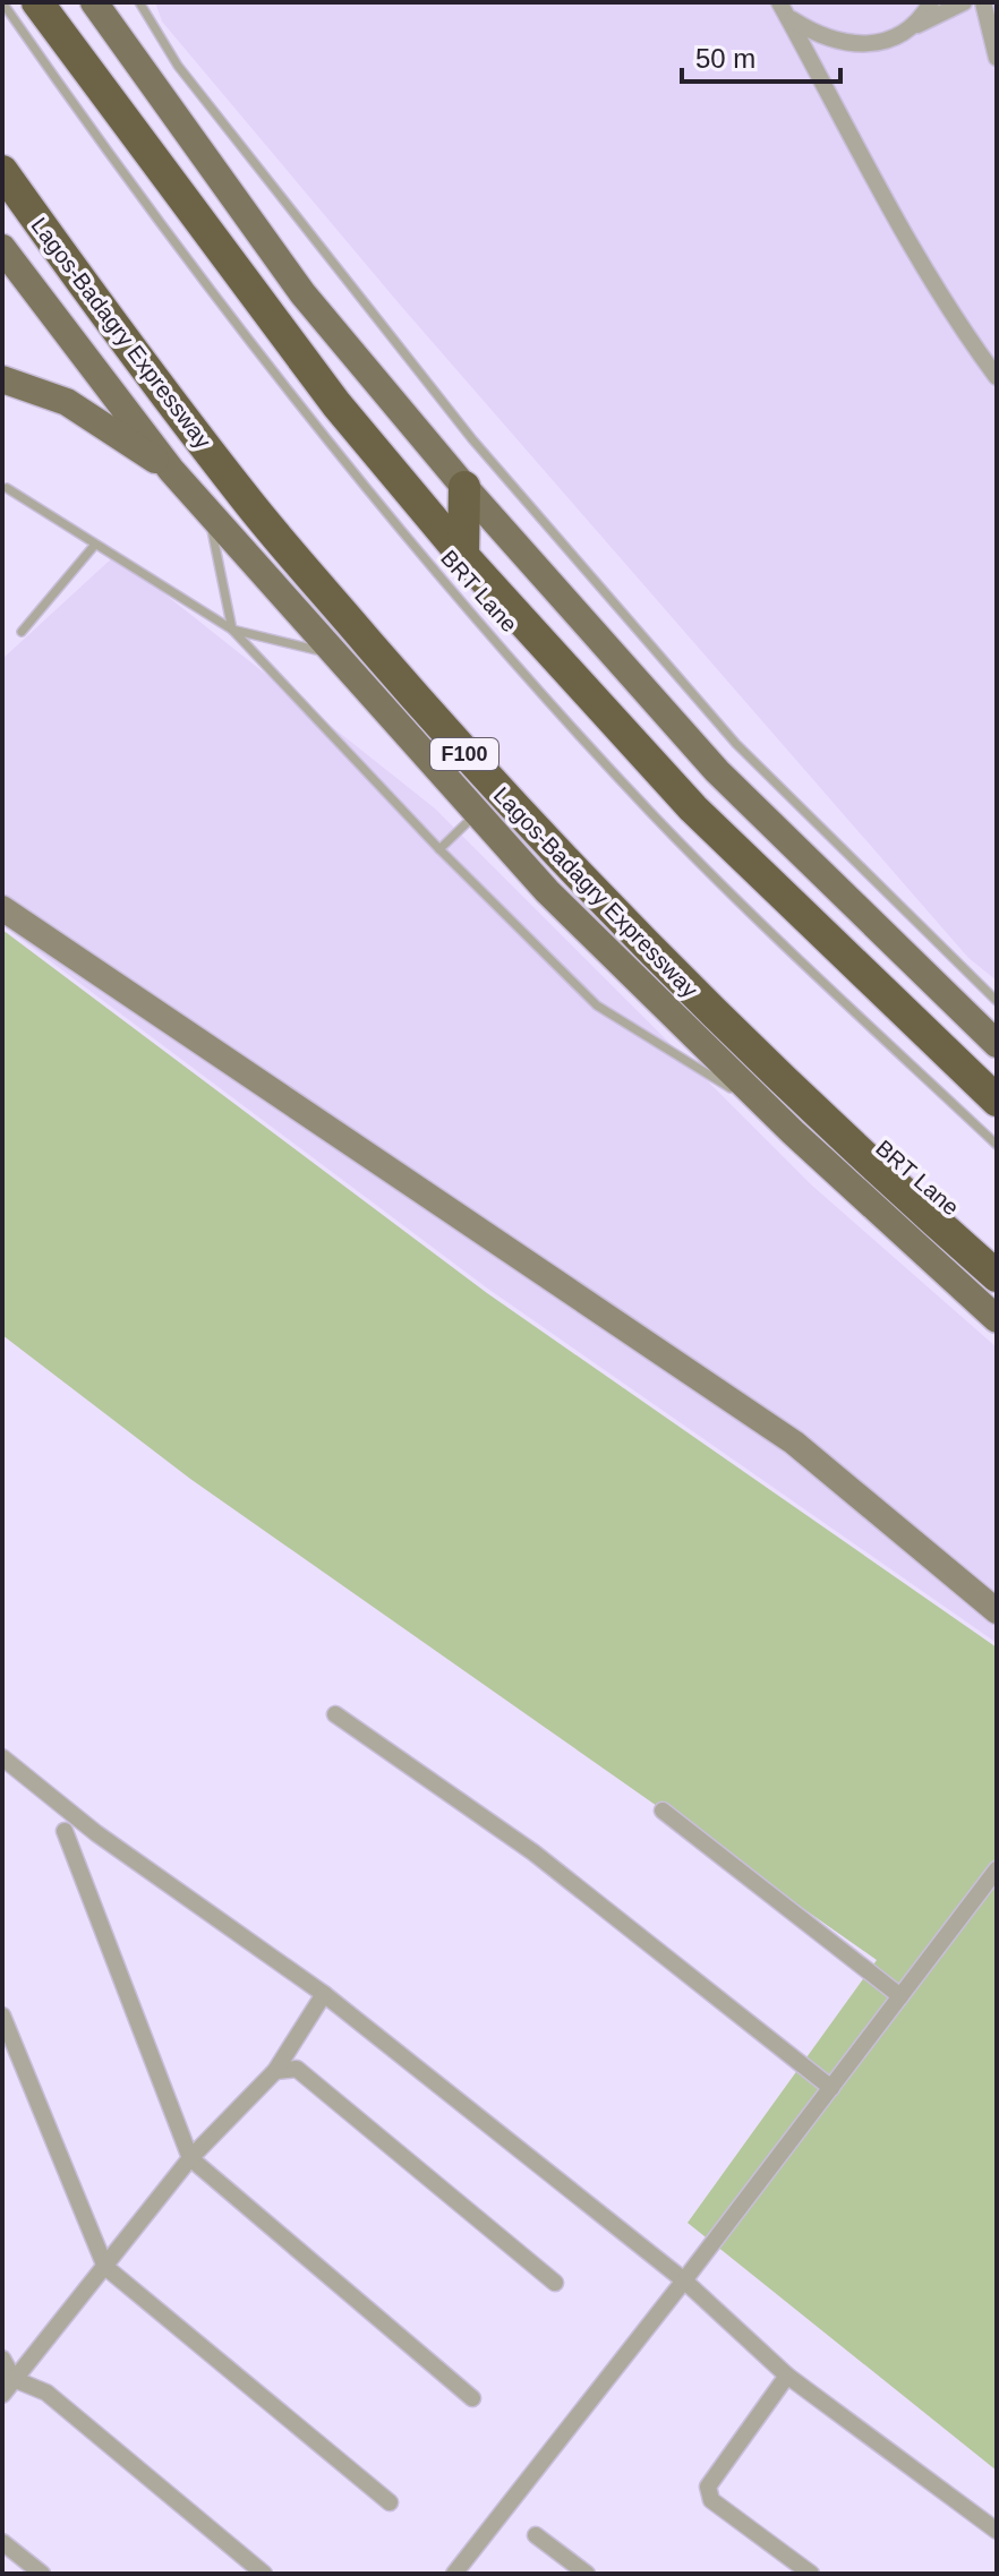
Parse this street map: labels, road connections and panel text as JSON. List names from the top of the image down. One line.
{"streets":{"highway":["Lagos-Badagry Expressway","F100"],"lane":["BRT Lane"]},"crossings":[["Lagos-Badagry Expressway","BRT Lane"]],"scale_bar":"50 m"}
